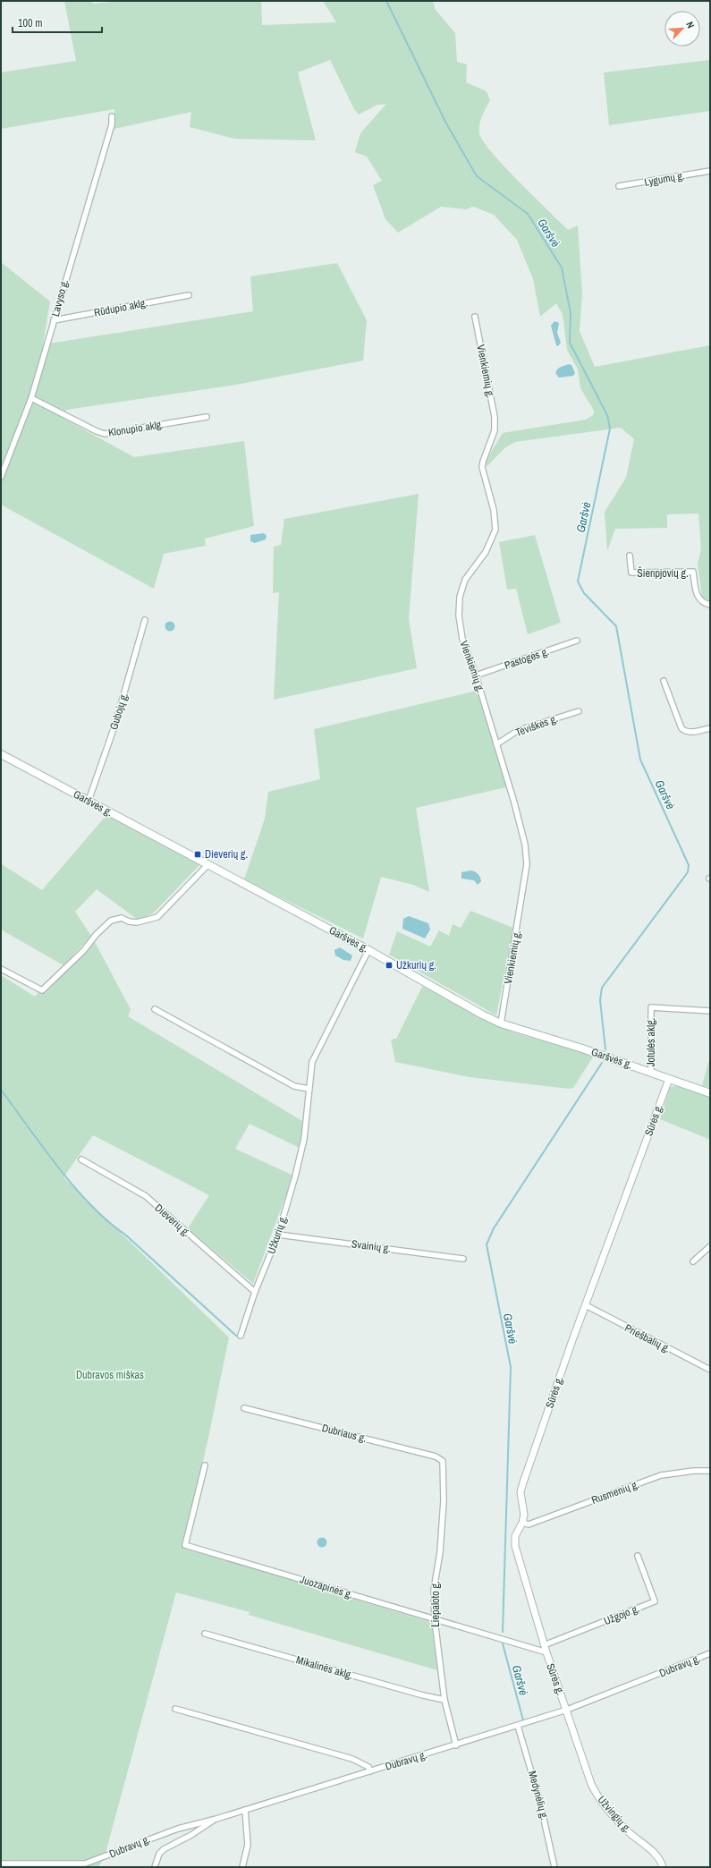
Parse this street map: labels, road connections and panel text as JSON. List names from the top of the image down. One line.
{"streets":{"main road":["Garšvės g."],"street":["Lygumų g.","Lavyso g.","Rūdupio aklg.","Vienkiemių g.","Klonupio aklg.","Šienpjovių g.","Pastogės g.","Gubojų g.","Tėviškės g.","Jotulės aklg.","Sūrės g.","Dieverių g.","Užkurių g.","Svainių g.","Priešbalių g.","Dubriaus g.","Rusmenių g.","Juozapinės g.","Liepaloto g.","Užgojo g.","Dubravų g.","Mikalinės aklg.","Medynėlių g.","Užvingių g."]},"crossings":[["Lavyso g.","Rūdupio aklg."],["Lavyso g.","Klonupio aklg."],["Vienkiemių g.","Pastogės g."],["Vienkiemių g.","Tėviškės g."],["Vienkiemių g.","Garšvės g."],["Gubojų g.","Garšvės g."],["Garšvės g.","Jotulės aklg."],["Garšvės g.","Sūrės g."],["Garšvės g.","Užkurių g."],["Sūrės g.","Priešbalių g."],["Sūrės g.","Rusmenių g."],["Sūrės g.","Juozapinės g."],["Sūrės g.","Užgojo g."],["Sūrės g.","Dubravų g."],["Sūrės g.","Užvingių g."],["Dieverių g.","Užkurių g."],["Užkurių g.","Svainių g."],["Dubriaus g.","Liepaloto g."],["Juozapinės g.","Liepaloto g."],["Liepaloto g.","Dubravų g."],["Liepaloto g.","Mikalinės aklg."],["Dubravų g.","Medynėlių g."],["Dubravų g.","Užvingių g."]],"water":["Garšvė"],"parks":["Dubravos miškas"],"places":{"transit":["Dieverių g.","Užkurių g."]},"scale_bar":"100 m","north":"top right"}
